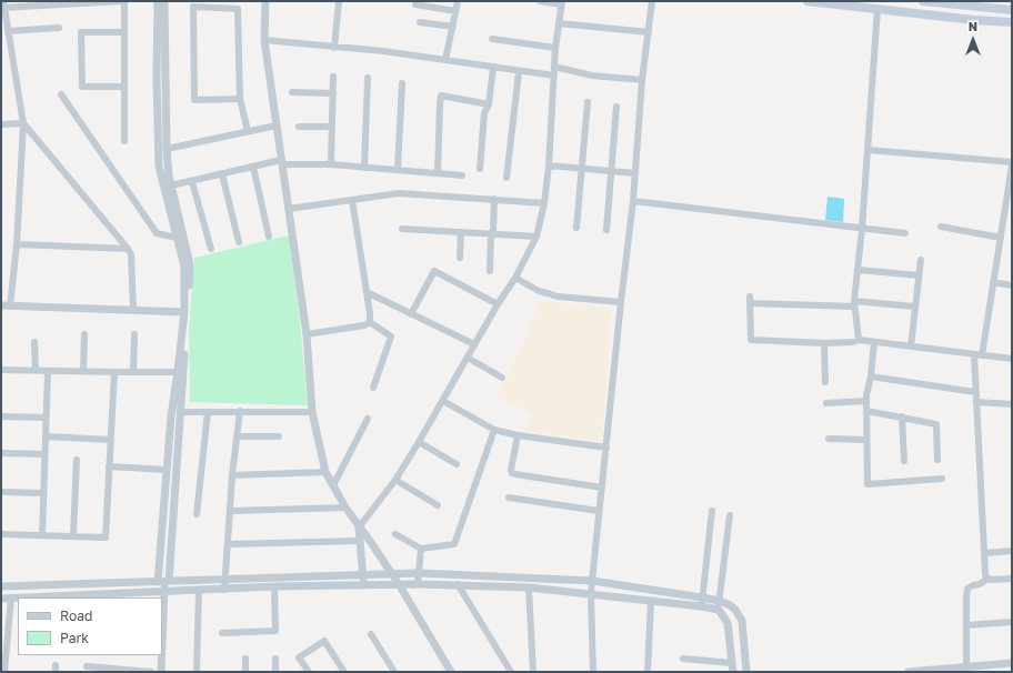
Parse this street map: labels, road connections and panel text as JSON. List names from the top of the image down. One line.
{"legend":["Road","Park"],"north":"top"}
